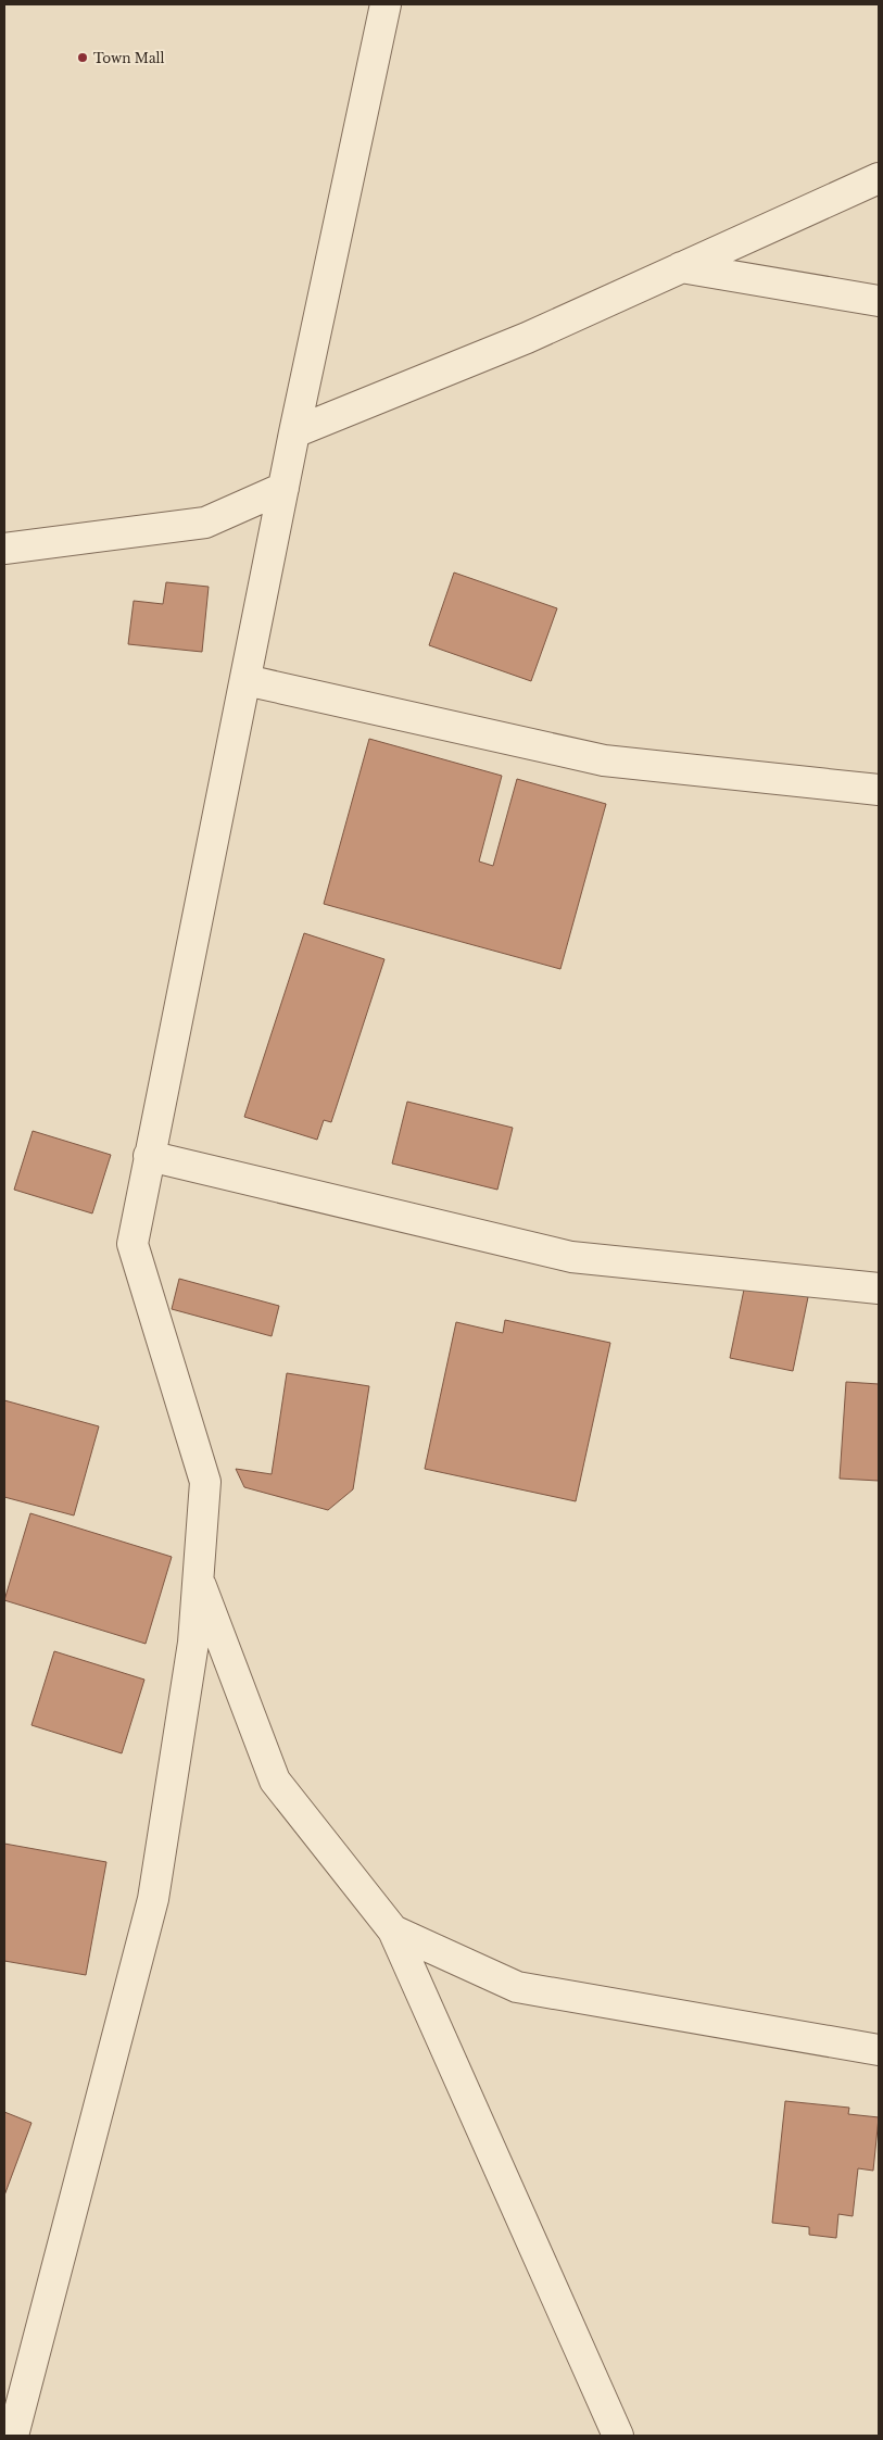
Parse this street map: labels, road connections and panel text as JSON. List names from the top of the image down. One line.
{"places":["Town Mall"]}
